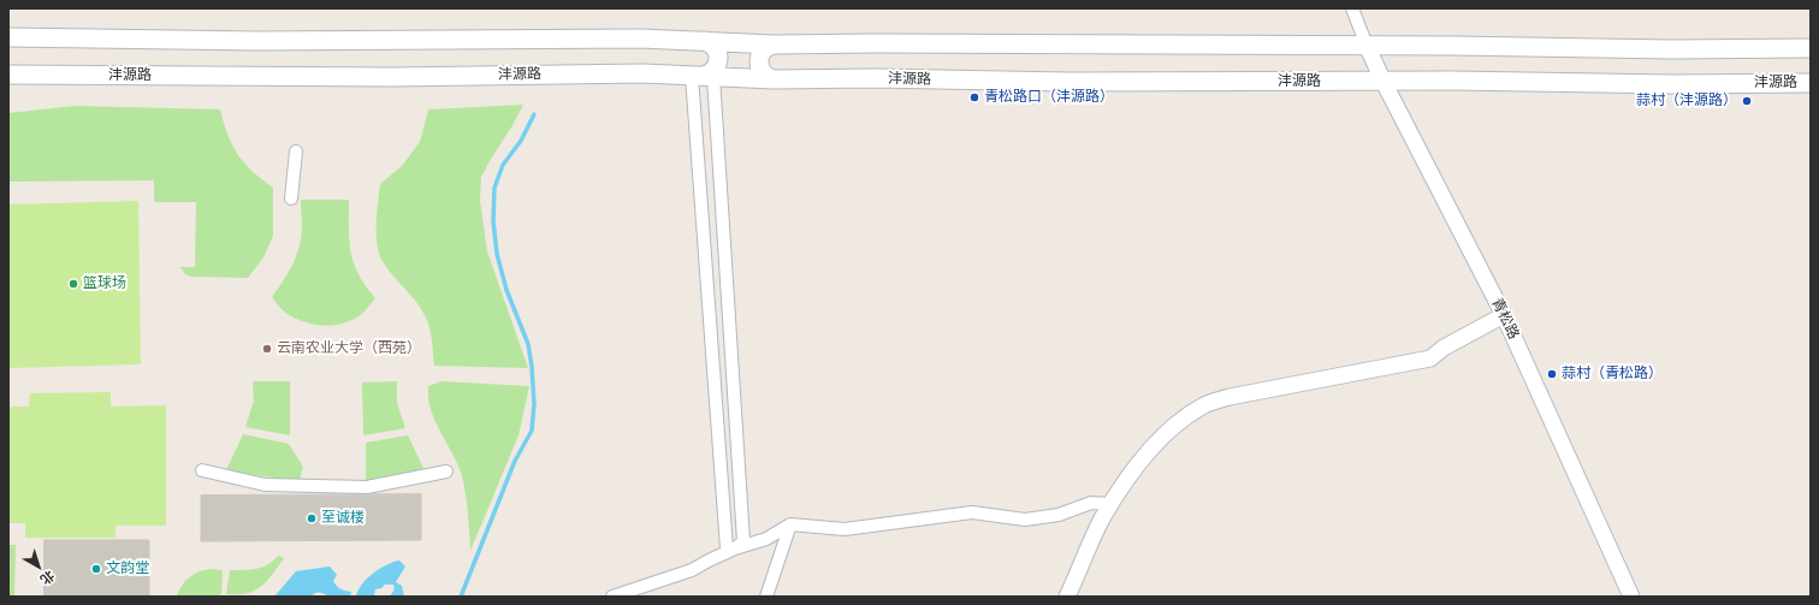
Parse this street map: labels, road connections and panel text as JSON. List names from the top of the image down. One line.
{"streets":{"main road":["沣源路"],"street":["青松路"]},"crossings":[["沣源路","青松路"]],"places":["青松路口（沣源路）","蒜村（沣源路）","篮球场","云南农业大学（西苑）","蒜村（青松路）","至诚楼","文韵堂"],"north":"bottom right"}
